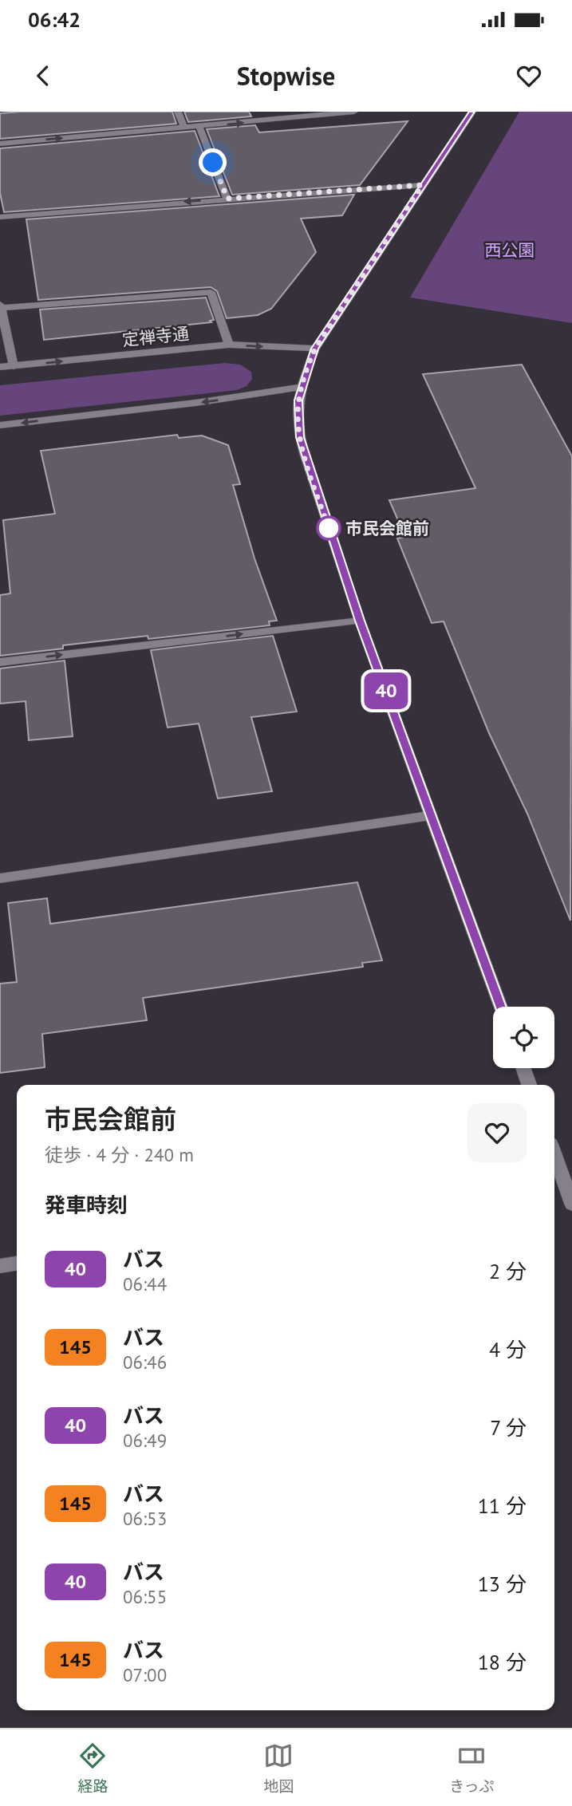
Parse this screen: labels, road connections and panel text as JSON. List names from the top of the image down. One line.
{"streets":{"street":["定禅寺通"]},"parks":["西公園"],"places":["市民会館前"],"lines":["bus line 40"],"page":{"status":"06:42","header":"Stopwise","on_map":"40","heading":[["市民会館前","徒歩 · 4 分 · 240 m"],"発車時刻"],"list":[{"mark":"40","name":"バス","note":"06:44","value":"2 分"},{"mark":"145","name":"バス","note":"06:46","value":"4 分"},{"mark":"40","name":"バス","note":"06:49","value":"7 分"},{"mark":"145","name":"バス","note":"06:53","value":"11 分"},{"mark":"40","name":"バス","note":"06:55","value":"13 分"},{"mark":"145","name":"バス","note":"07:00","value":"18 分"}],"tabs":["経路","地図","きっぷ"]}}
